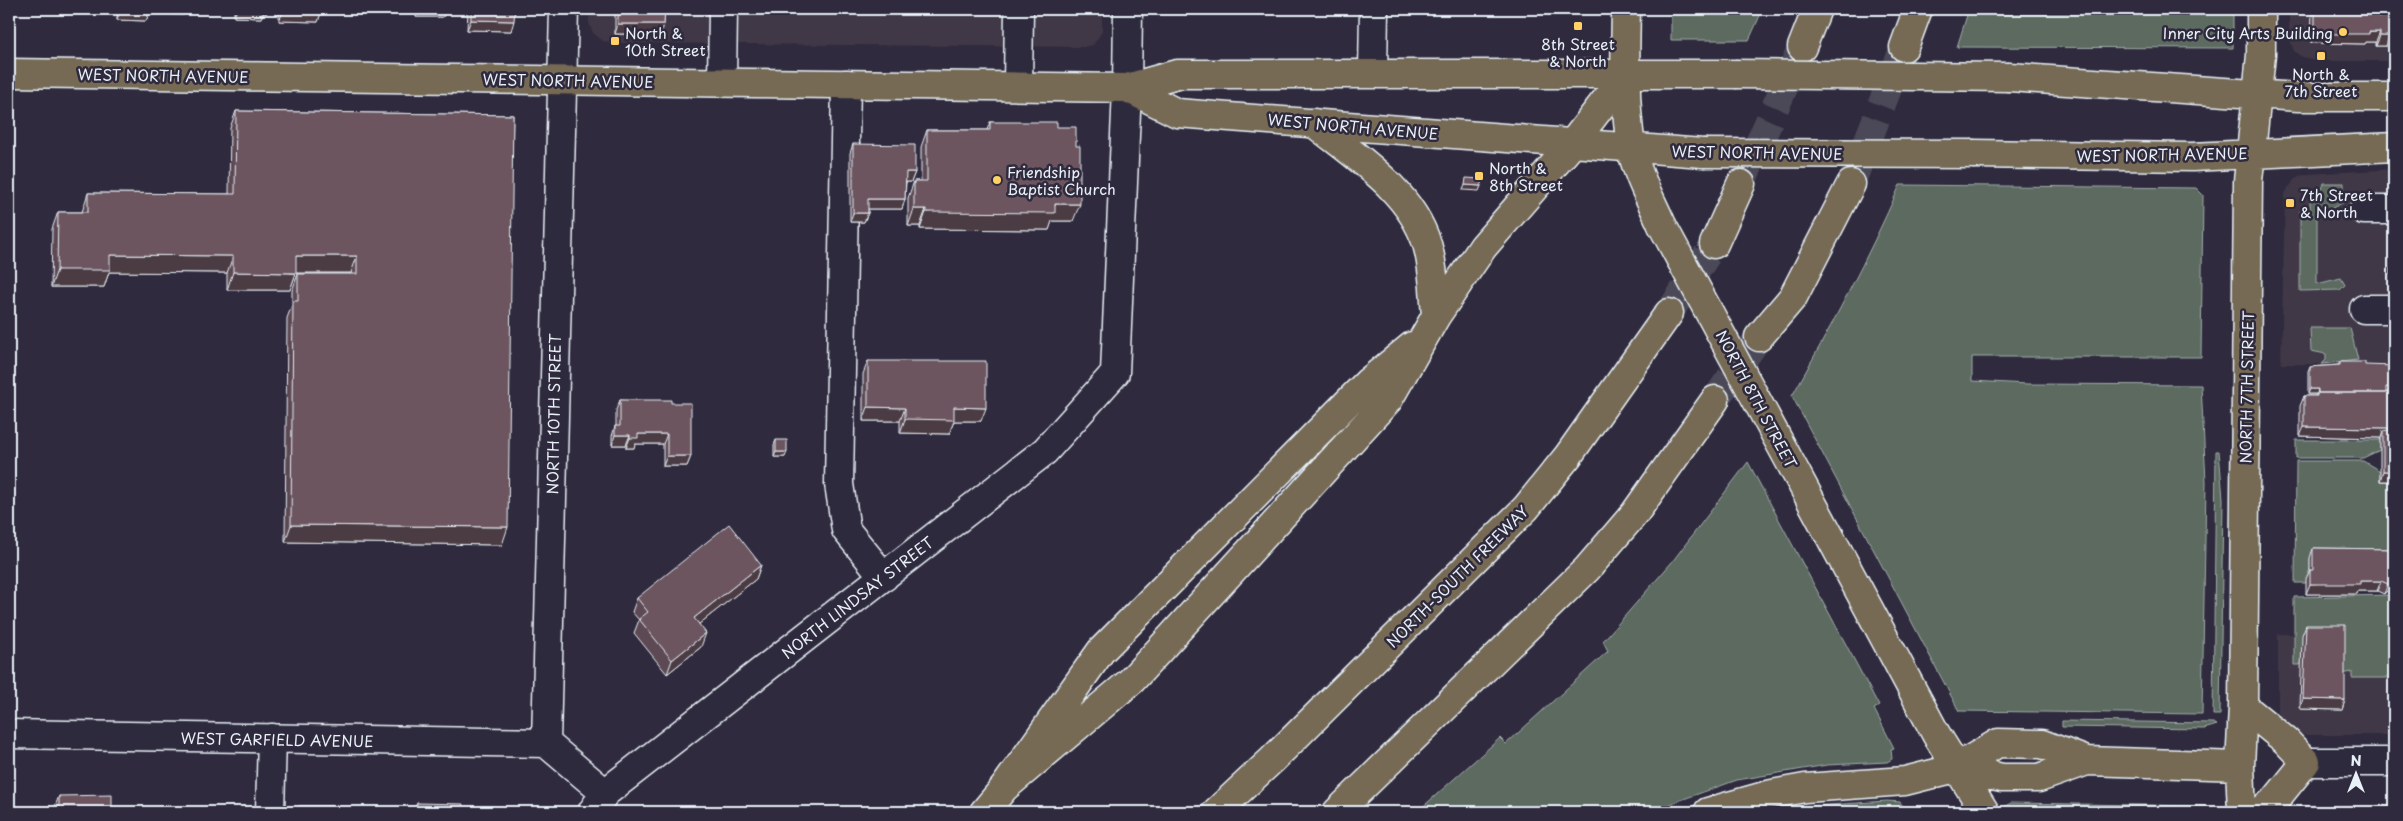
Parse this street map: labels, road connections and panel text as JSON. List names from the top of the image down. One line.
{"streets":{"main road":["WEST NORTH AVENUE","NORTH 7TH STREET","NORTH 8TH STREET","NORTH-SOUTH FREEWAY"],"street":["NORTH 10TH STREET","NORTH LINDSAY STREET","WEST GARFIELD AVENUE"]},"crossings":[["WEST NORTH AVENUE","NORTH 7TH STREET"],["WEST NORTH AVENUE","NORTH 8TH STREET"],["WEST NORTH AVENUE","NORTH 10TH STREET"],["WEST NORTH AVENUE","NORTH LINDSAY STREET"],["NORTH 10TH STREET","WEST GARFIELD AVENUE"]],"places":{"transit":["8th Street & North","North & 10th Street","North & 7th Street","North & 8th Street","7th Street & North"],"other":["Inner City Arts Building","Friendship Baptist Church"]},"north":"top"}
